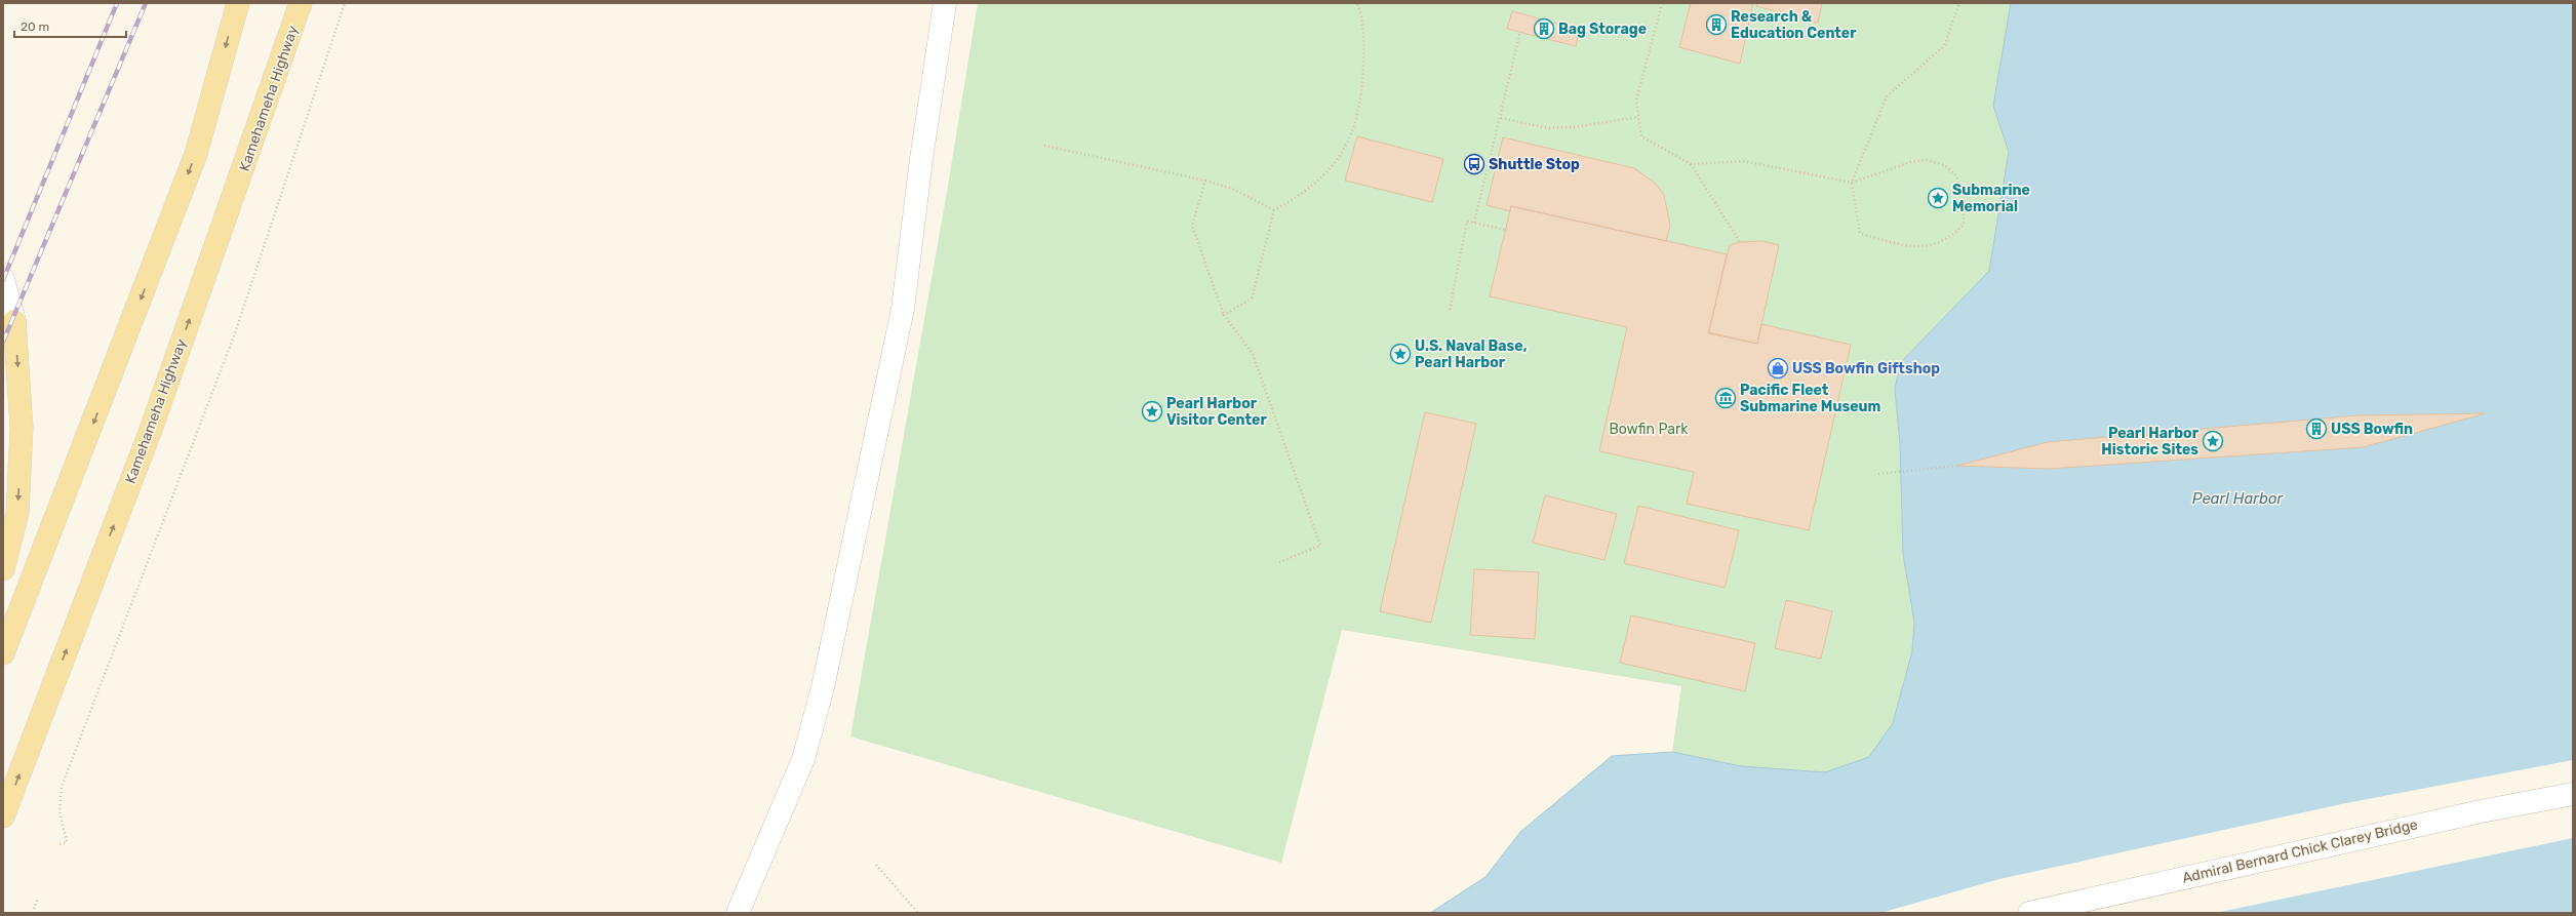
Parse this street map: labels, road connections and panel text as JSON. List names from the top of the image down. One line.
{"streets":{"main road":["Kamehameha Highway"],"street":["Admiral Bernard Chick Clarey Bridge"]},"water":["Pearl Harbor"],"parks":["Bowfin Park"],"places":{"building":["Research & Education Center","Bag Storage","USS Bowfin"],"bus stop":["Shuttle Stop"],"place":["Submarine Memorial","U.S. Naval Base, Pearl Harbor","Pearl Harbor Visitor Center","Pearl Harbor Historic Sites"],"shop":["USS Bowfin Giftshop"],"museum":["Pacific Fleet Submarine Museum"]},"scale_bar":"20 m"}
